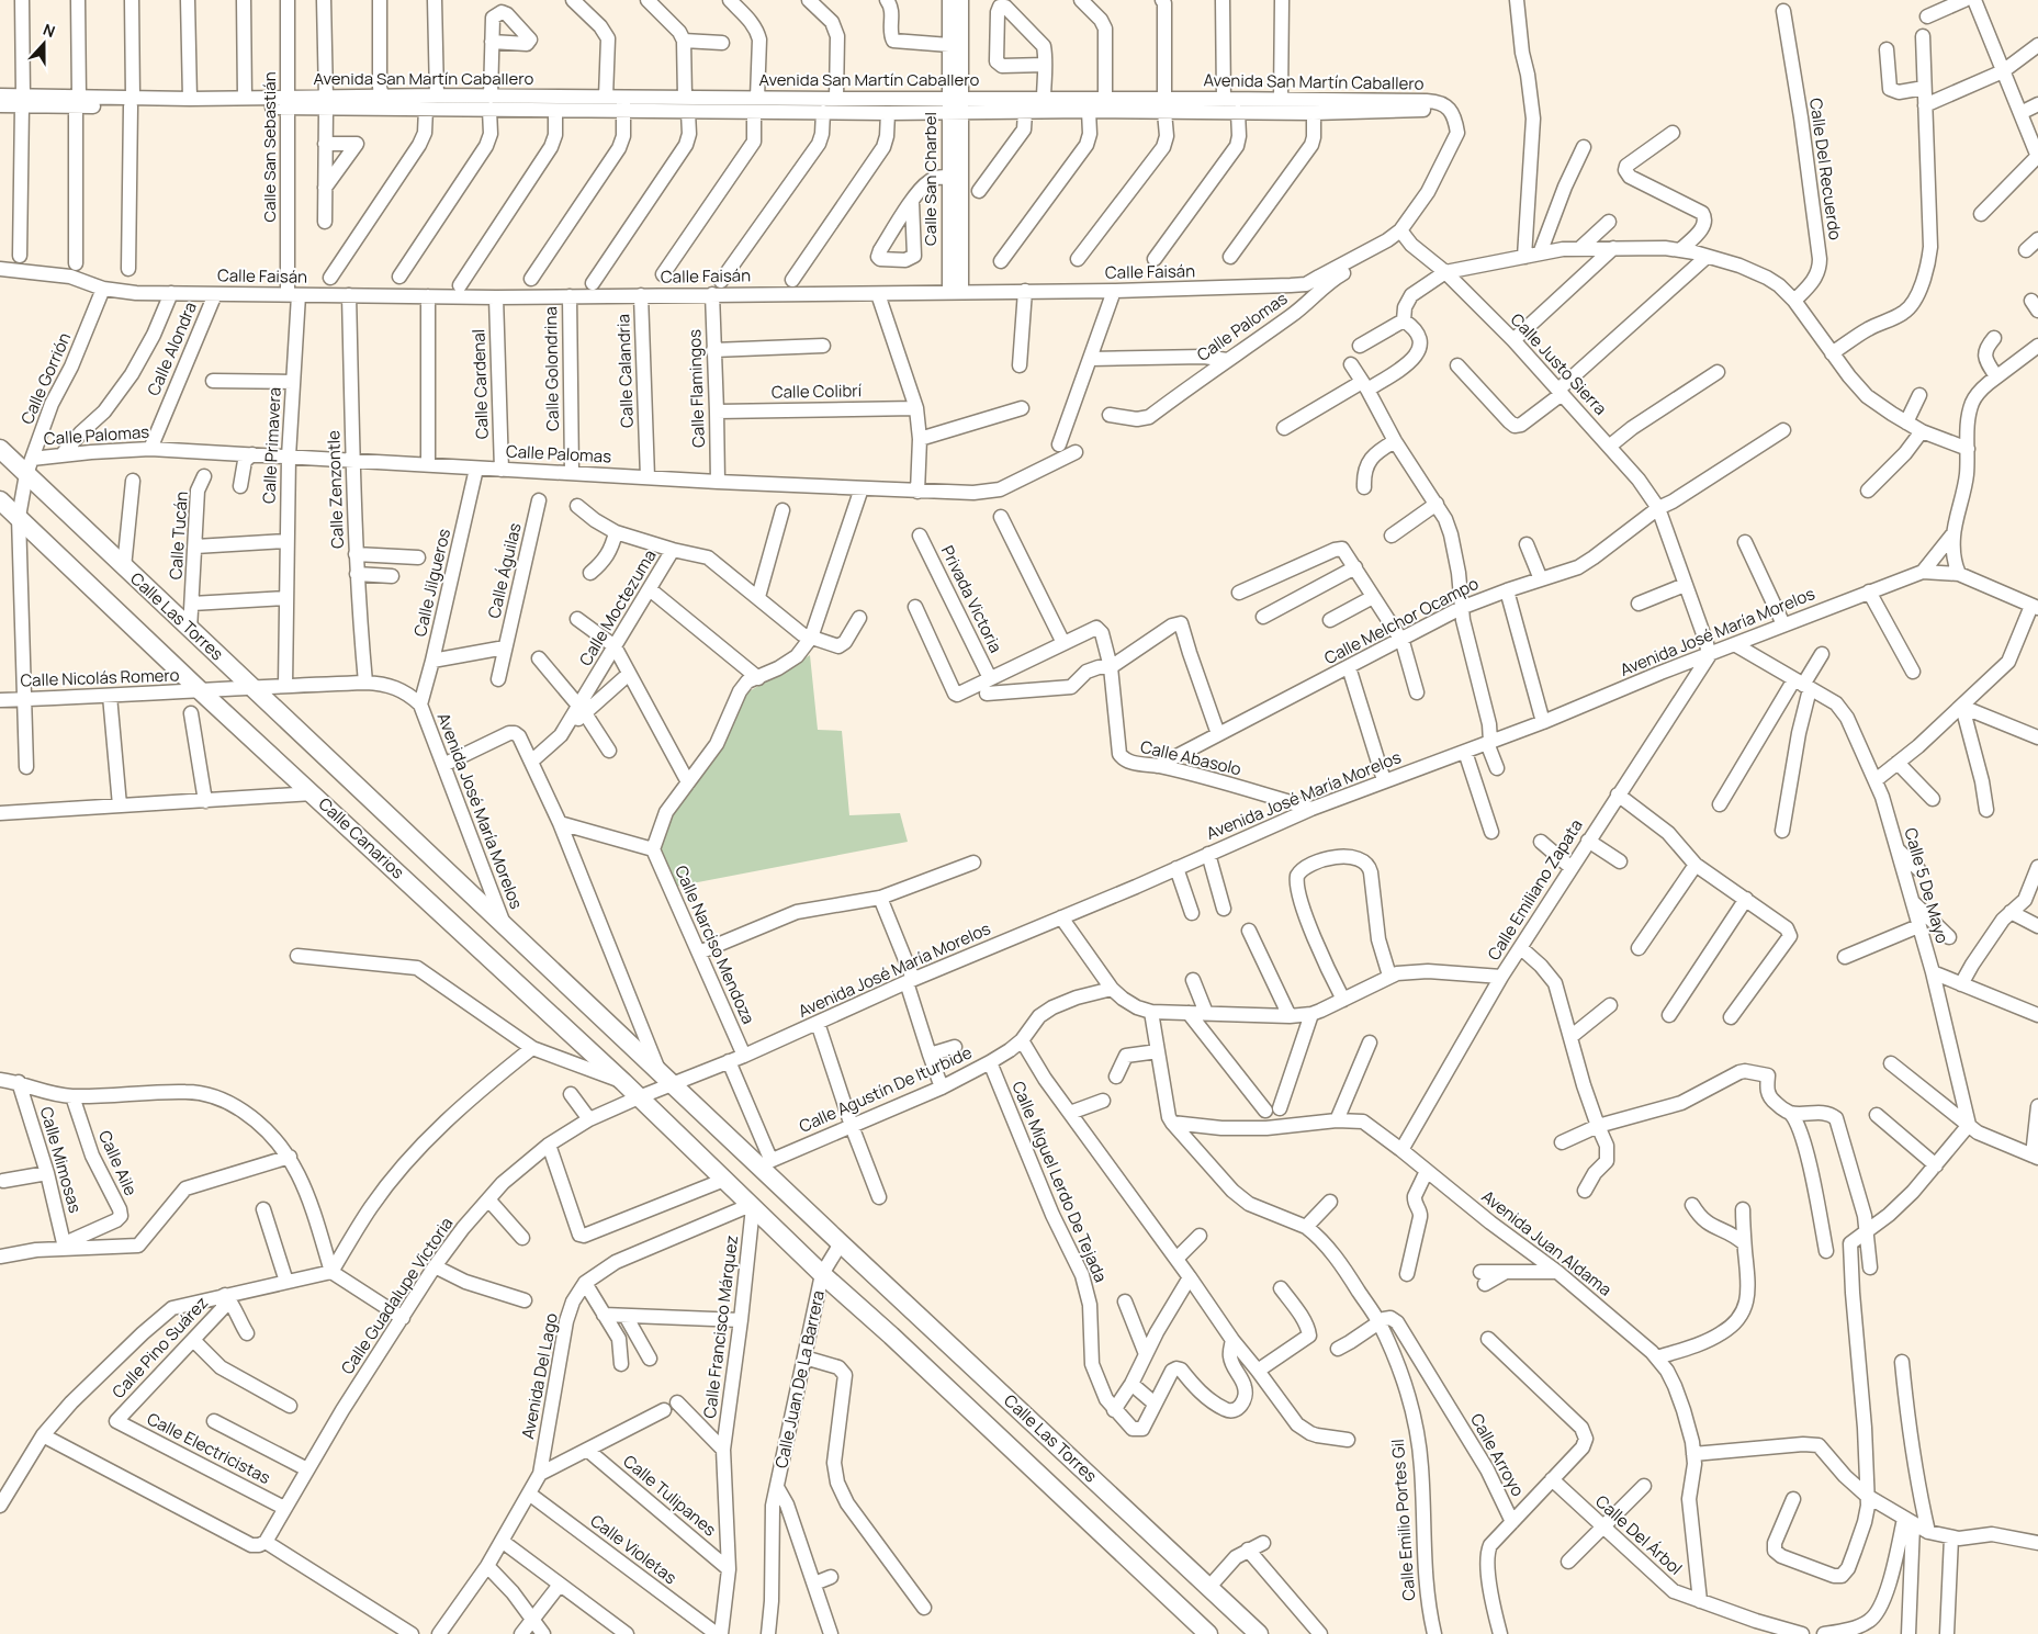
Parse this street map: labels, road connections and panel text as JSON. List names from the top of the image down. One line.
{"streets":{"main road":["Calle Las Torres","Calle Canarios","Calle Juan De La Barrera"],"street":["Avenida San Martín Caballero","Calle San Sebastián","Calle Del Recuerdo","Calle San Charbel","Calle Faisán","Calle Palomas","Calle Alondra","Calle Justo Sierra","Calle Golondrina","Calle Calandria","Calle Gorrión","Calle Cardenal","Calle Flamingos","Calle Colibrí","Calle Primavera","Calle Zenzontle","Calle Tucán","Calle Águilas","Calle Jilgueros","Privada Victoria","Calle Moctezuma","Calle Melchor Ocampo","Avenida José María Morelos","Calle Nicolás Romero","Calle Abasolo","Calle 5 De Mayo","Calle Emiliano Zapata","Calle Narciso Mendoza","Calle Agustín De Iturbide","Calle Mimosas","Calle Aile","Calle Miguel Lerdo De Tejada","Avenida Juan Aldama","Calle Guadalupe Victoria","Calle Francisco Márquez","Calle Pino Suárez","Avenida Del Lago","Calle Electricistas","Calle Arroyo","Calle Tulipanes","Calle Emilio Portes Gil","Calle Del Árbol","Calle Violetas"]},"crossings":[["Avenida San Martín Caballero","Calle San Sebastián"],["Avenida San Martín Caballero","Calle San Charbel"],["Calle San Sebastián","Calle Faisán"],["Calle San Sebastián","Calle Primavera"],["Calle San Charbel","Calle Faisán"],["Calle Faisán","Calle Palomas"],["Calle Faisán","Calle Alondra"],["Calle Faisán","Calle Justo Sierra"],["Calle Faisán","Calle Golondrina"],["Calle Faisán","Calle Calandria"],["Calle Faisán","Calle Gorrión"],["Calle Faisán","Calle Cardenal"],["Calle Faisán","Calle Flamingos"],["Calle Faisán","Calle Primavera"],["Calle Faisán","Calle Zenzontle"],["Calle Palomas","Calle Alondra"],["Calle Palomas","Calle Golondrina"],["Calle Palomas","Calle Calandria"],["Calle Palomas","Calle Gorrión"],["Calle Palomas","Calle Cardenal"],["Calle Palomas","Calle Flamingos"],["Calle Palomas","Calle Primavera"],["Calle Palomas","Calle Zenzontle"],["Calle Palomas","Calle Jilgueros"],["Calle Palomas","Calle Las Torres"],["Calle Justo Sierra","Calle Melchor Ocampo"],["Calle Justo Sierra","Avenida José María Morelos"],["Calle Justo Sierra","Calle Emiliano Zapata"],["Calle Gorrión","Calle Las Torres"],["Calle Gorrión","Calle Nicolás Romero"],["Calle Flamingos","Calle Colibrí"],["Calle Primavera","Avenida José María Morelos"],["Calle Zenzontle","Avenida José María Morelos"],["Calle Tucán","Calle Las Torres"],["Calle Jilgueros","Avenida José María Morelos"],["Calle Las Torres","Avenida José María Morelos"],["Calle Las Torres","Calle Juan De La Barrera"],["Calle Melchor Ocampo","Calle Abasolo"],["Avenida José María Morelos","Calle Nicolás Romero"],["Avenida José María Morelos","Calle Abasolo"],["Avenida José María Morelos","Calle 5 De Mayo"],["Avenida José María Morelos","Calle Emiliano Zapata"],["Avenida José María Morelos","Calle Narciso Mendoza"],["Avenida José María Morelos","Calle Guadalupe Victoria"],["Calle Canarios","Calle Guadalupe Victoria"],["Calle Canarios","Calle Juan De La Barrera"],["Calle Emiliano Zapata","Avenida Juan Aldama"],["Calle Agustín De Iturbide","Calle Miguel Lerdo De Tejada"],["Calle Mimosas","Calle Aile"],["Avenida Juan Aldama","Calle Emilio Portes Gil"],["Avenida Juan Aldama","Calle Del Árbol"],["Calle Guadalupe Victoria","Calle Electricistas"],["Calle Francisco Márquez","Avenida Del Lago"],["Calle Francisco Márquez","Calle Juan De La Barrera"],["Calle Francisco Márquez","Calle Tulipanes"],["Calle Francisco Márquez","Calle Violetas"],["Calle Pino Suárez","Calle Electricistas"],["Avenida Del Lago","Calle Juan De La Barrera"],["Avenida Del Lago","Calle Violetas"],["Calle Arroyo","Calle Emilio Portes Gil"]],"north":"top"}
